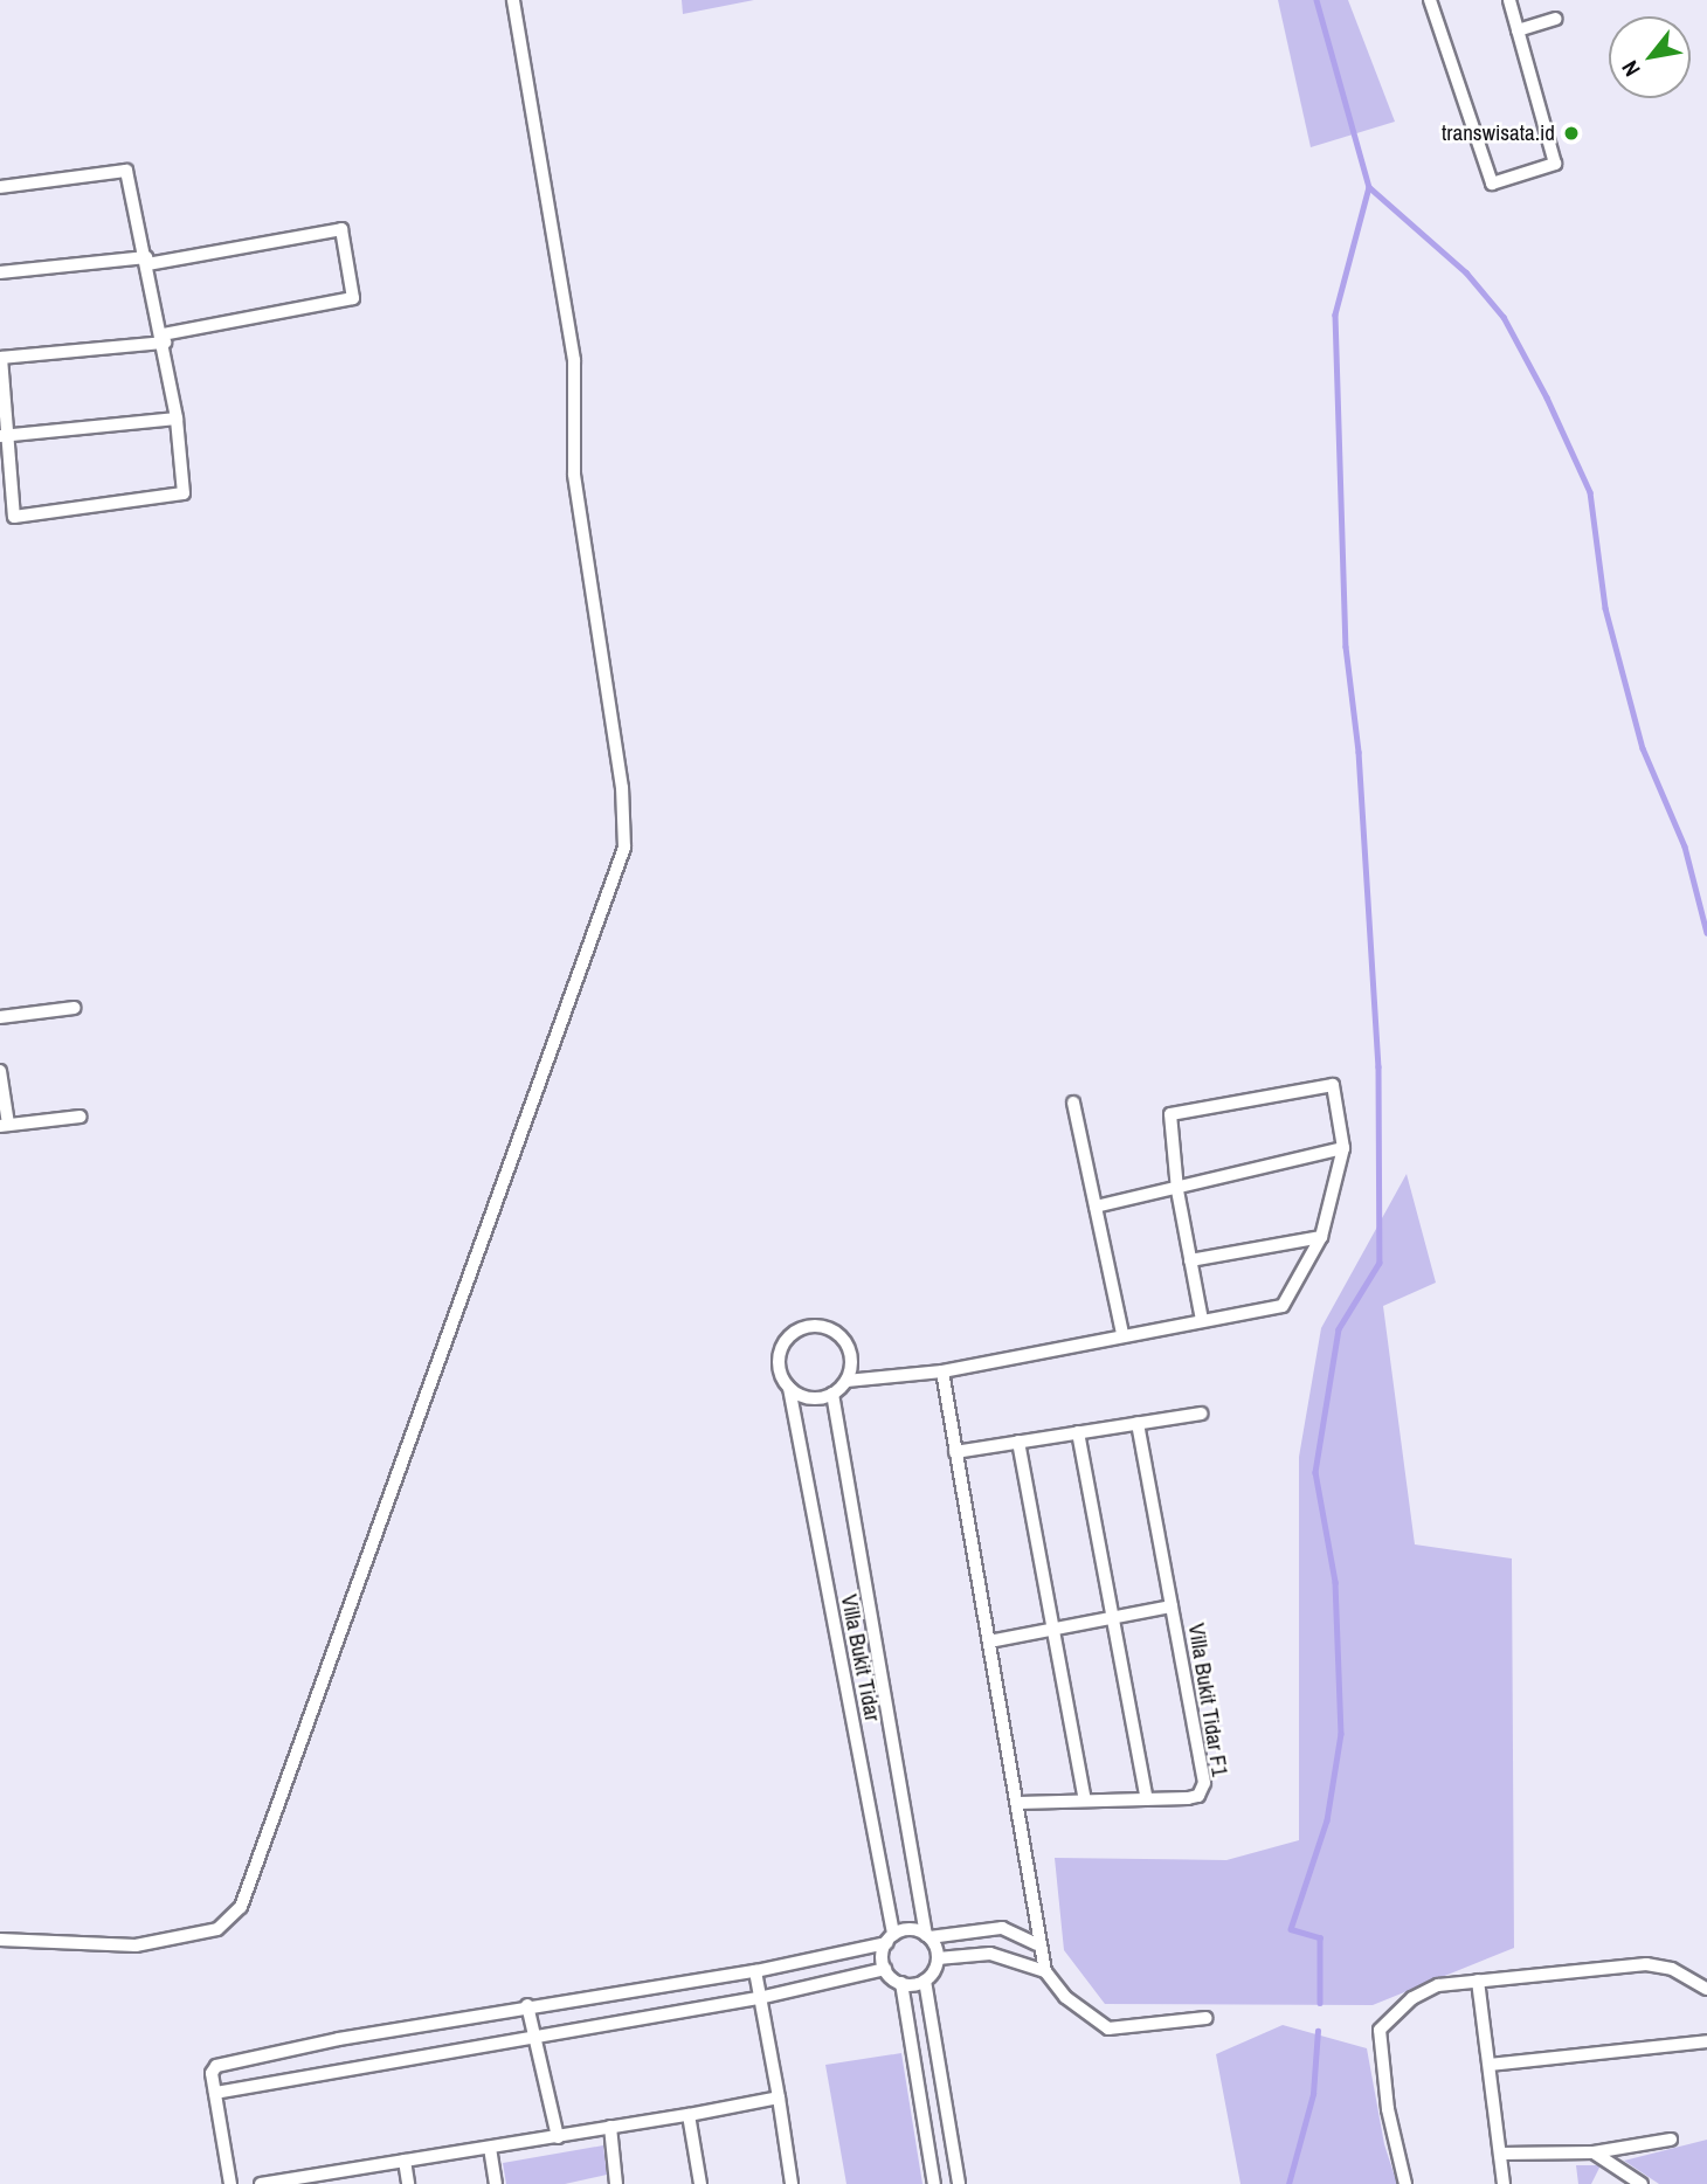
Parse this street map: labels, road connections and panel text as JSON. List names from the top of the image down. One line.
{"streets":{"street":["Villa Bukit Tidar","Villa Bukit Tidar F1"]},"places":["transwisata.id"],"north":"bottom left"}
